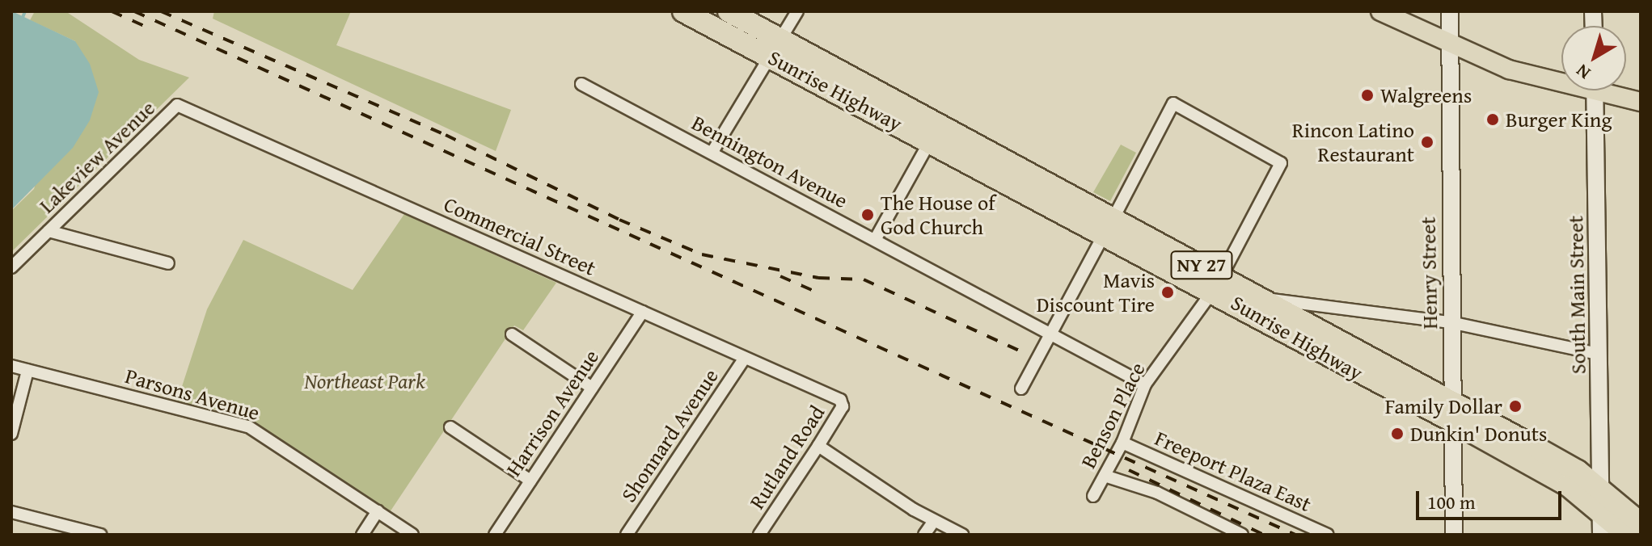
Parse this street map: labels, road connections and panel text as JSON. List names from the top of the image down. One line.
{"streets":{"highway":["Sunrise Highway","NY 27"],"main road":["Henry Street","South Main Street"],"street":["Lakeview Avenue","Bennington Avenue","Commercial Street","Parsons Avenue","Harrison Avenue","Benson Place","Shonnard Avenue","Rutland Road","Freeport Plaza East"]},"crossings":[["Sunrise Highway","Henry Street"],["Sunrise Highway","South Main Street"],["Sunrise Highway","Benson Place"],["Lakeview Avenue","Commercial Street"],["Bennington Avenue","Benson Place"],["Commercial Street","Harrison Avenue"],["Commercial Street","Shonnard Avenue"],["Commercial Street","Rutland Road"],["Benson Place","Freeport Plaza East"]],"parks":["Northeast Park"],"places":["Walgreens","Burger King","Rincon Latino Restaurant","The House of God Church","Mavis Discount Tire","Family Dollar","Dunkin' Donuts"],"scale_bar":"100 m","north":"bottom left"}
